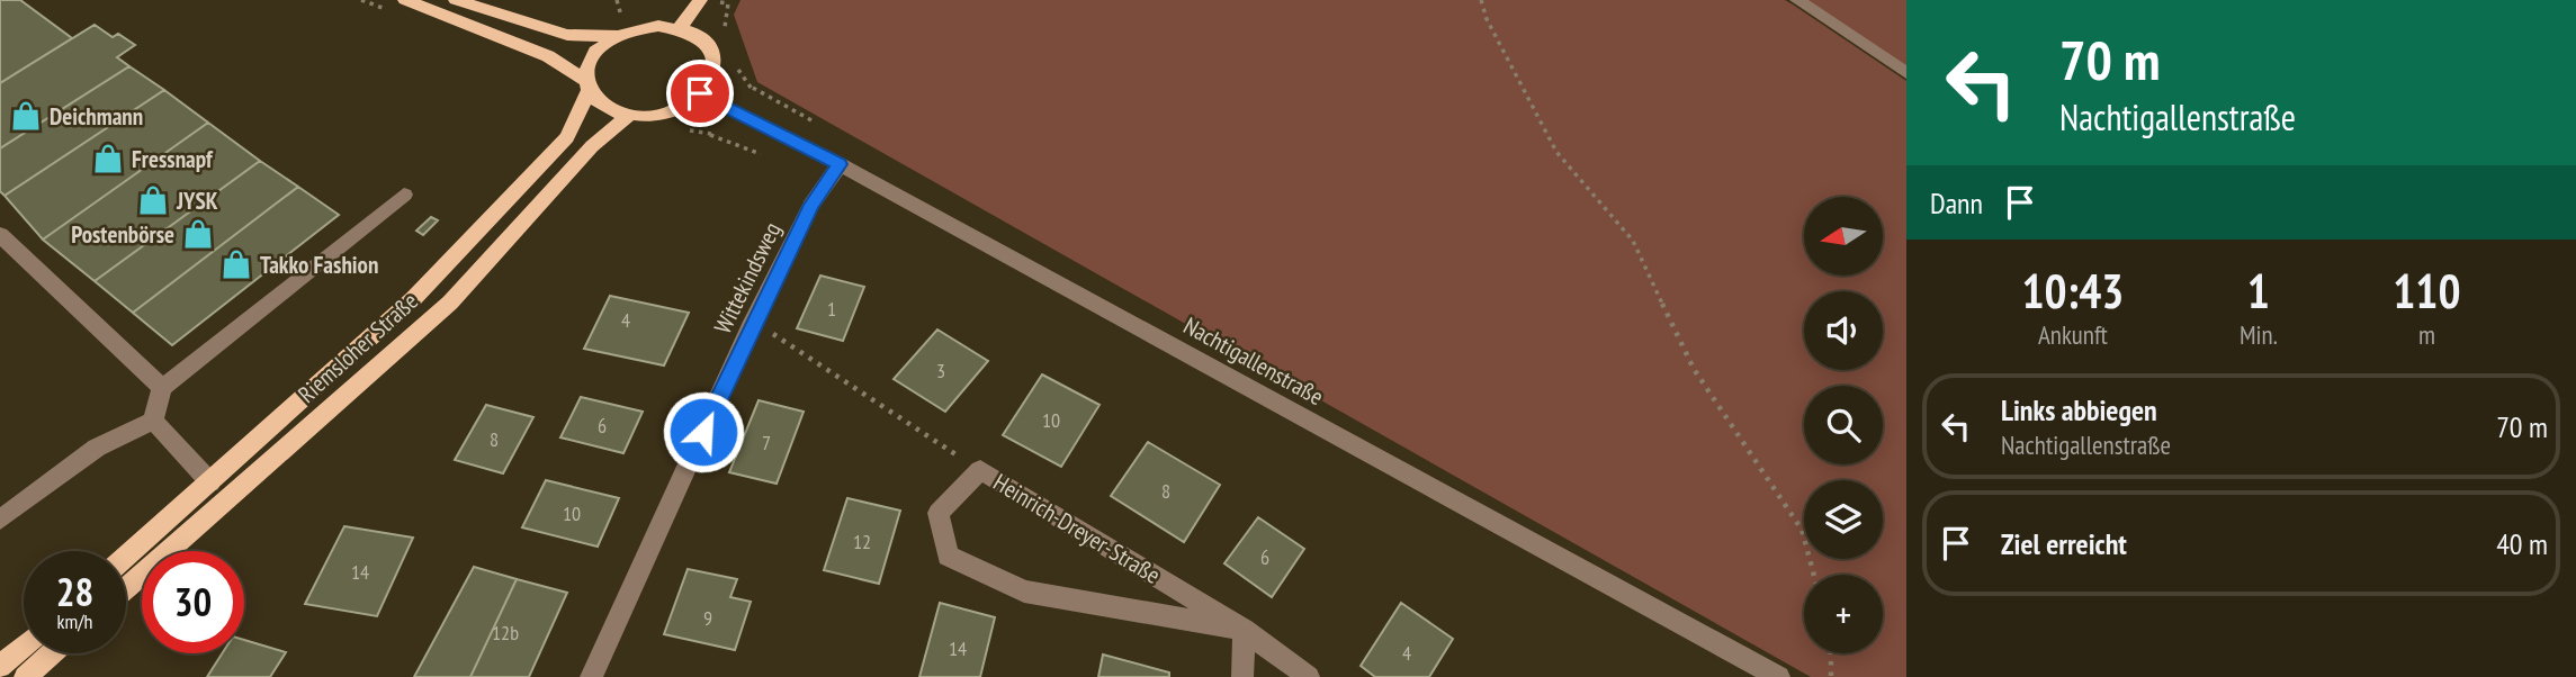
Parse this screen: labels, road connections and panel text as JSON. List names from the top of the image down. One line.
{"streets":{"main road":["Riemsloher Straße"],"street":["Wittekindsweg","Nachtigallenstraße","Heinrich-Dreyer-Straße"]},"crossings":[["Wittekindsweg","Nachtigallenstraße"],["Riemsloher Straße","Nachtigallenstraße"]],"places":{"shop":["Deichmann","Fressnapf","JYSK","Postenbörse","Takko Fashion"]},"house_numbers":["1","4","3","10","6","8","7","8","10","12","6","14","9","12b","14","4"],"north":"left","page":{"turn":["70 m","Nachtigallenstraße"],"then":"Dann","map_buttons":"+","eta":["10:43","Ankunft","1","Min.","110","m"],"list":[{"name":"Links abbiegen","note":"Nachtigallenstraße","value":"70 m"},{"name":"Ziel erreicht","value":"40 m"}],"speed":"28 km/h","limit":"30"}}
